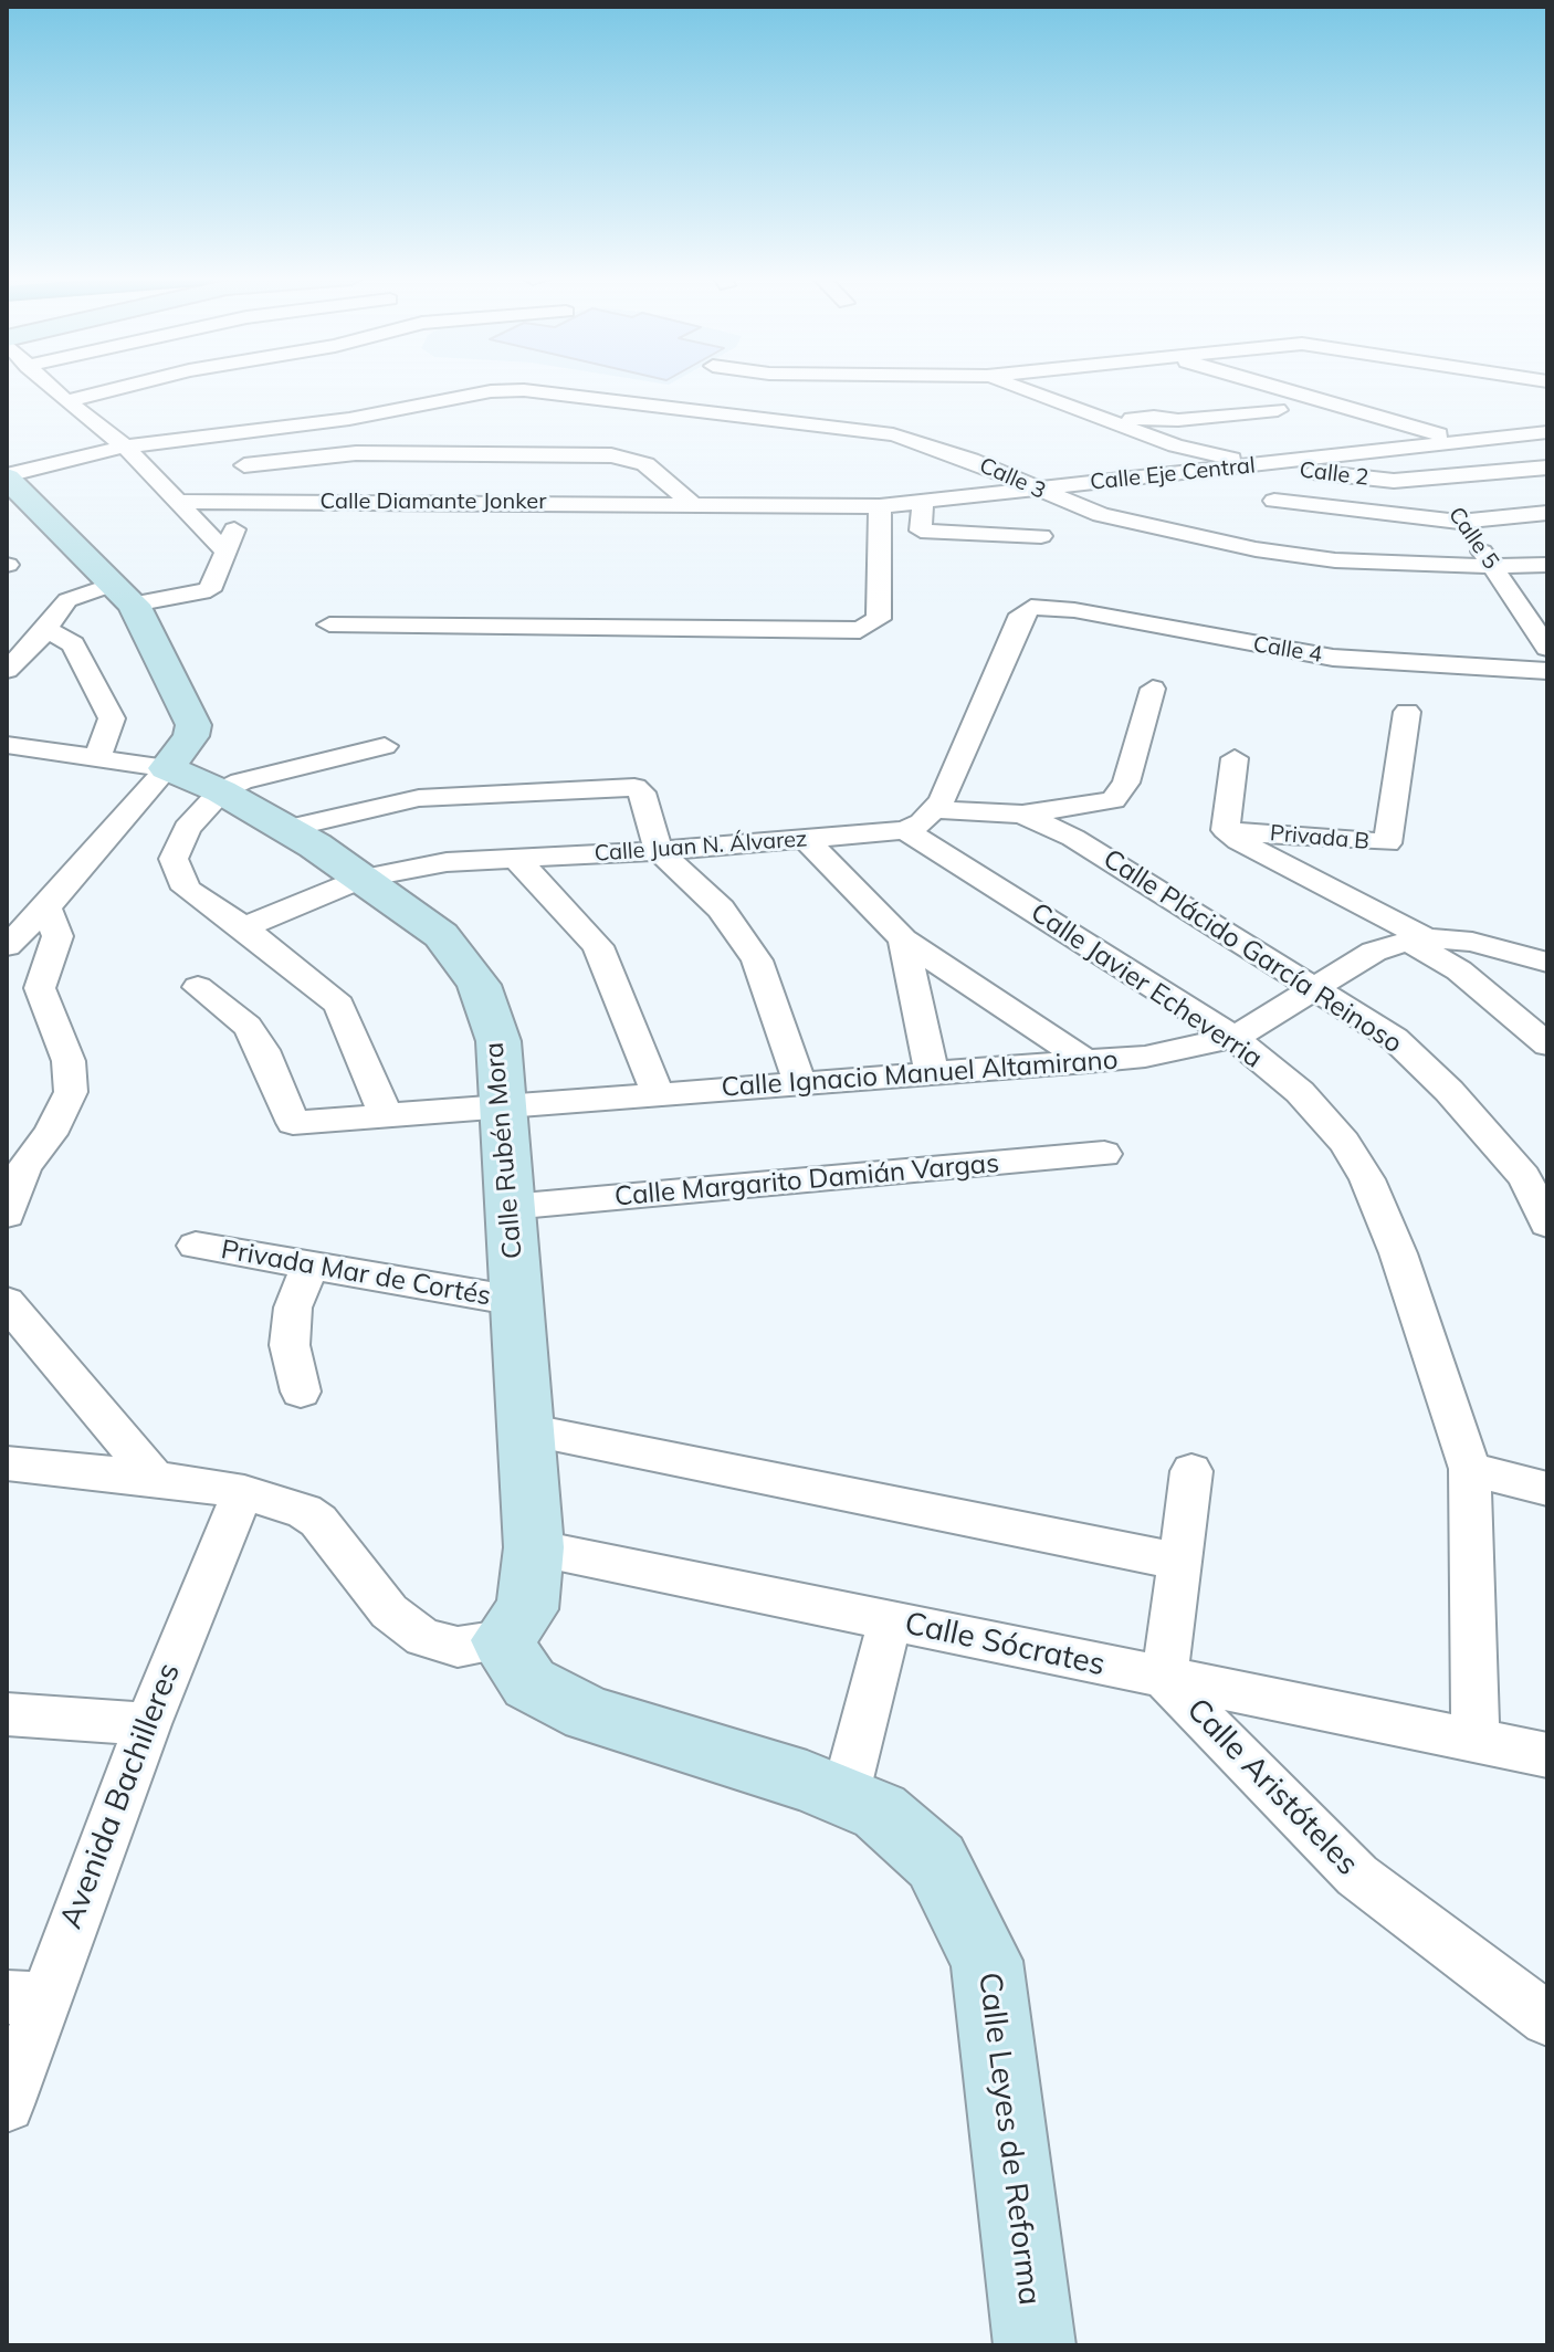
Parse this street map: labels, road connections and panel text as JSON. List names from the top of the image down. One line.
{"streets":{"street":["Calle Eje Central","Calle 2","Calle 3","Calle Diamante Jonker","Calle 5","Calle 4","Privada B","Calle Juan N. Álvarez","Calle Plácido García Reinoso","Calle Javier Echeverria","Calle Ignacio Manuel Altamirano","Calle Rubén Mora","Calle Margarito Damián Vargas","Privada Mar de Cortés","Calle Sócrates","Calle Aristóteles","Avenida Bachilleres","Calle Leyes de Reforma"]},"crossings":[["Calle Eje Central","Calle 2"],["Calle Eje Central","Calle 3"],["Calle Eje Central","Calle Diamante Jonker"],["Calle Eje Central","Calle 5"],["Calle 2","Calle 5"],["Calle 3","Calle 5"],["Calle 4","Calle Juan N. Álvarez"],["Calle 4","Calle Plácido García Reinoso"],["Privada B","Calle Ignacio Manuel Altamirano"],["Calle Juan N. Álvarez","Calle Plácido García Reinoso"],["Calle Juan N. Álvarez","Calle Javier Echeverria"],["Calle Juan N. Álvarez","Calle Rubén Mora"],["Calle Plácido García Reinoso","Calle Ignacio Manuel Altamirano"],["Calle Javier Echeverria","Calle Ignacio Manuel Altamirano"],["Calle Ignacio Manuel Altamirano","Calle Rubén Mora"],["Calle Rubén Mora","Calle Margarito Damián Vargas"],["Calle Rubén Mora","Privada Mar de Cortés"],["Calle Rubén Mora","Calle Sócrates"],["Calle Rubén Mora","Calle Leyes de Reforma"],["Calle Sócrates","Calle Aristóteles"]]}
